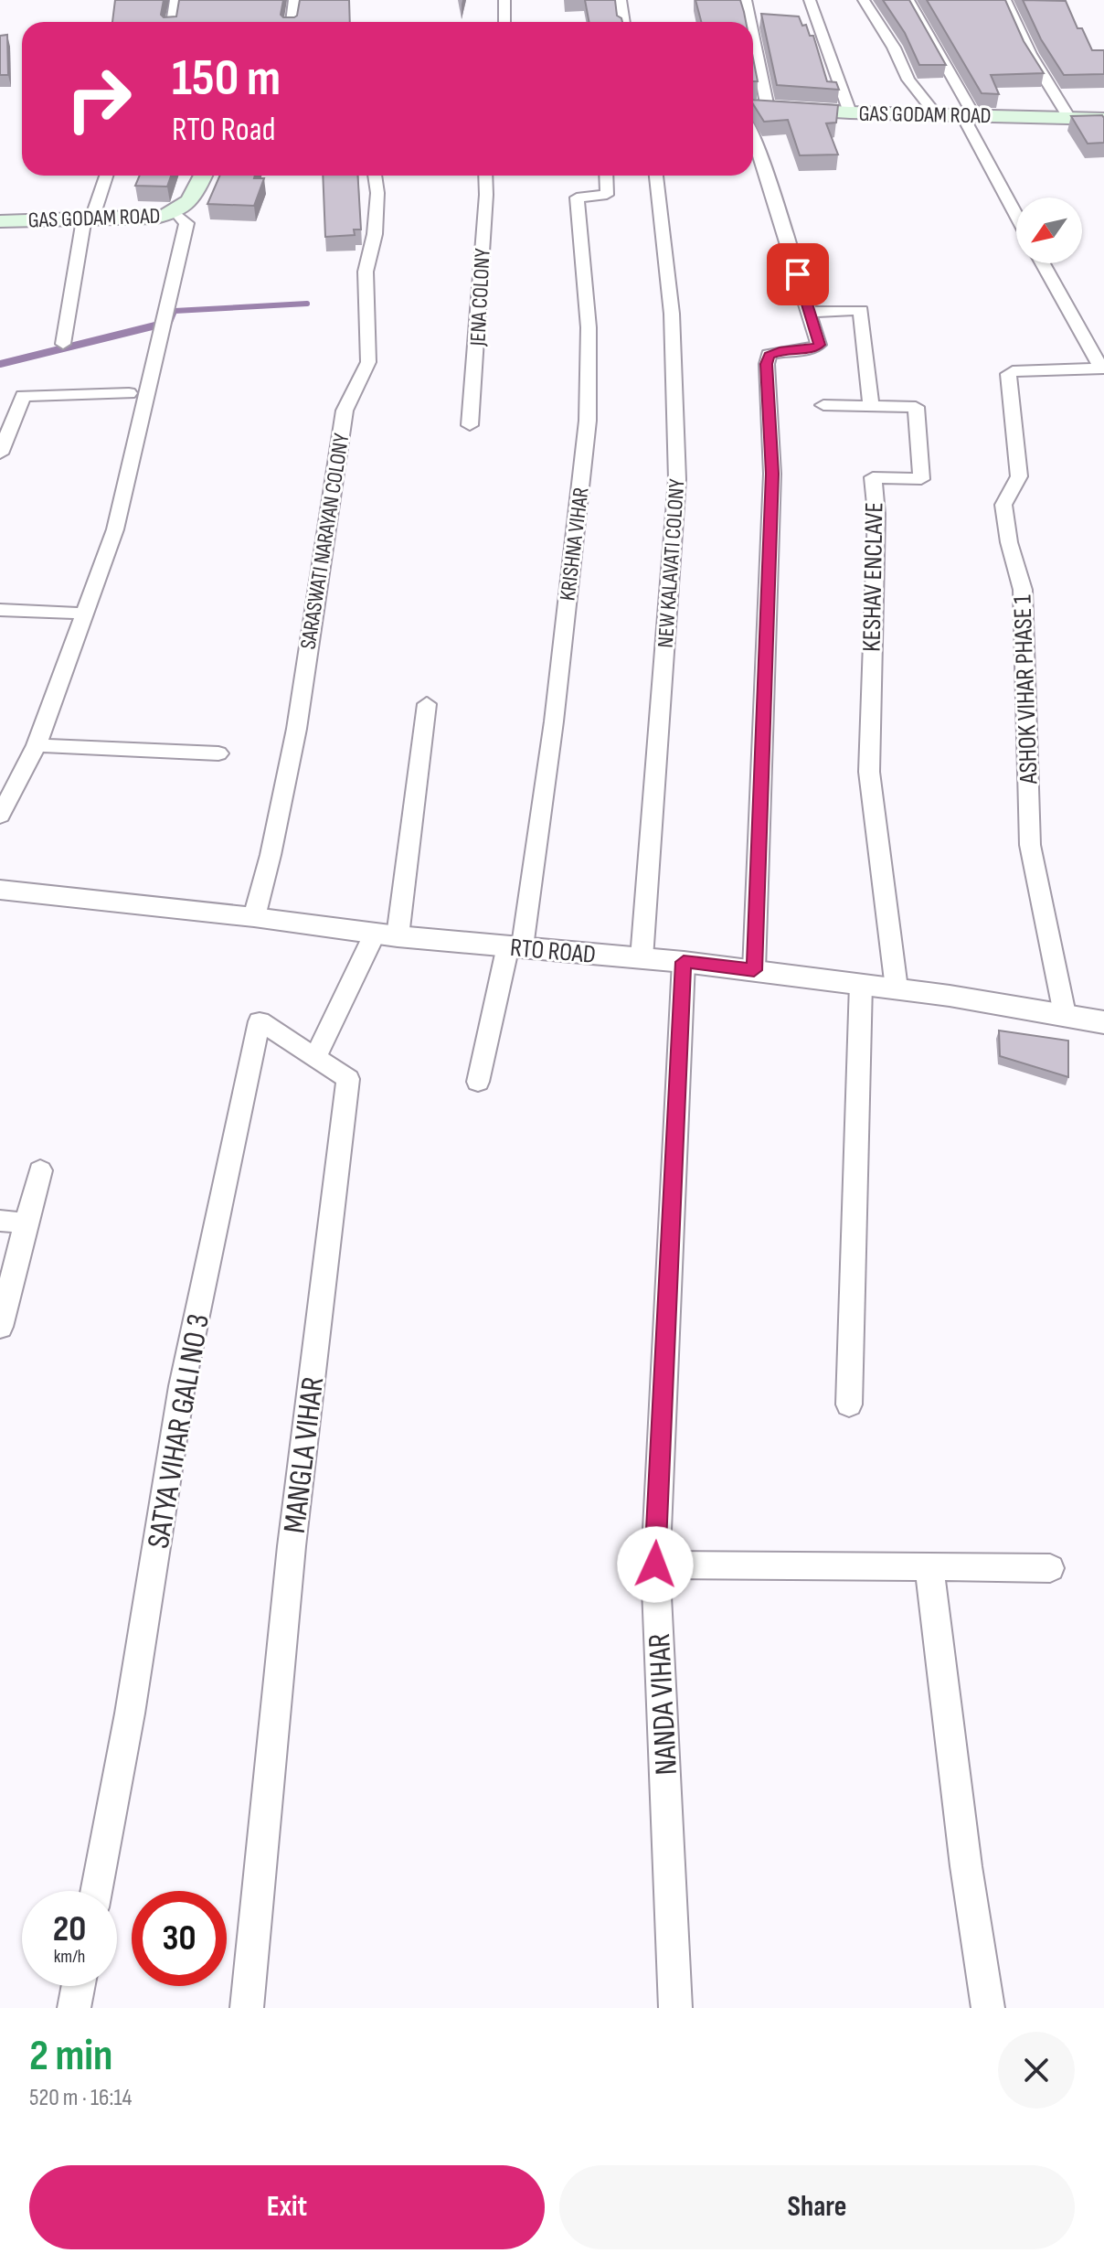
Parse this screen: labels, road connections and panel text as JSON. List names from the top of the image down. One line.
{"streets":{"main road":["GAS GODAM ROAD"],"street":["JENA COLONY","SARASWATI NARAYAN COLONY","KRISHNA VIHAR","NEW KALAVATI COLONY","KESHAV ENCLAVE","ASHOK VIHAR PHASE 1","RTO ROAD","SATYA VIHAR GALI NO 3","MANGLA VIHAR","NANDA VIHAR"]},"crossings":[["SARASWATI NARAYAN COLONY","RTO ROAD"],["KRISHNA VIHAR","RTO ROAD"],["NEW KALAVATI COLONY","RTO ROAD"],["KESHAV ENCLAVE","RTO ROAD"],["ASHOK VIHAR PHASE 1","RTO ROAD"],["RTO ROAD","NANDA VIHAR"],["SATYA VIHAR GALI NO 3","MANGLA VIHAR"]],"north":"bottom left","page":{"turn":["150 m","RTO Road"],"speed":"20 km/h","limit":"30","heading":["2 min","520 m · 16:14"],"buttons":["Exit","Share"]}}
